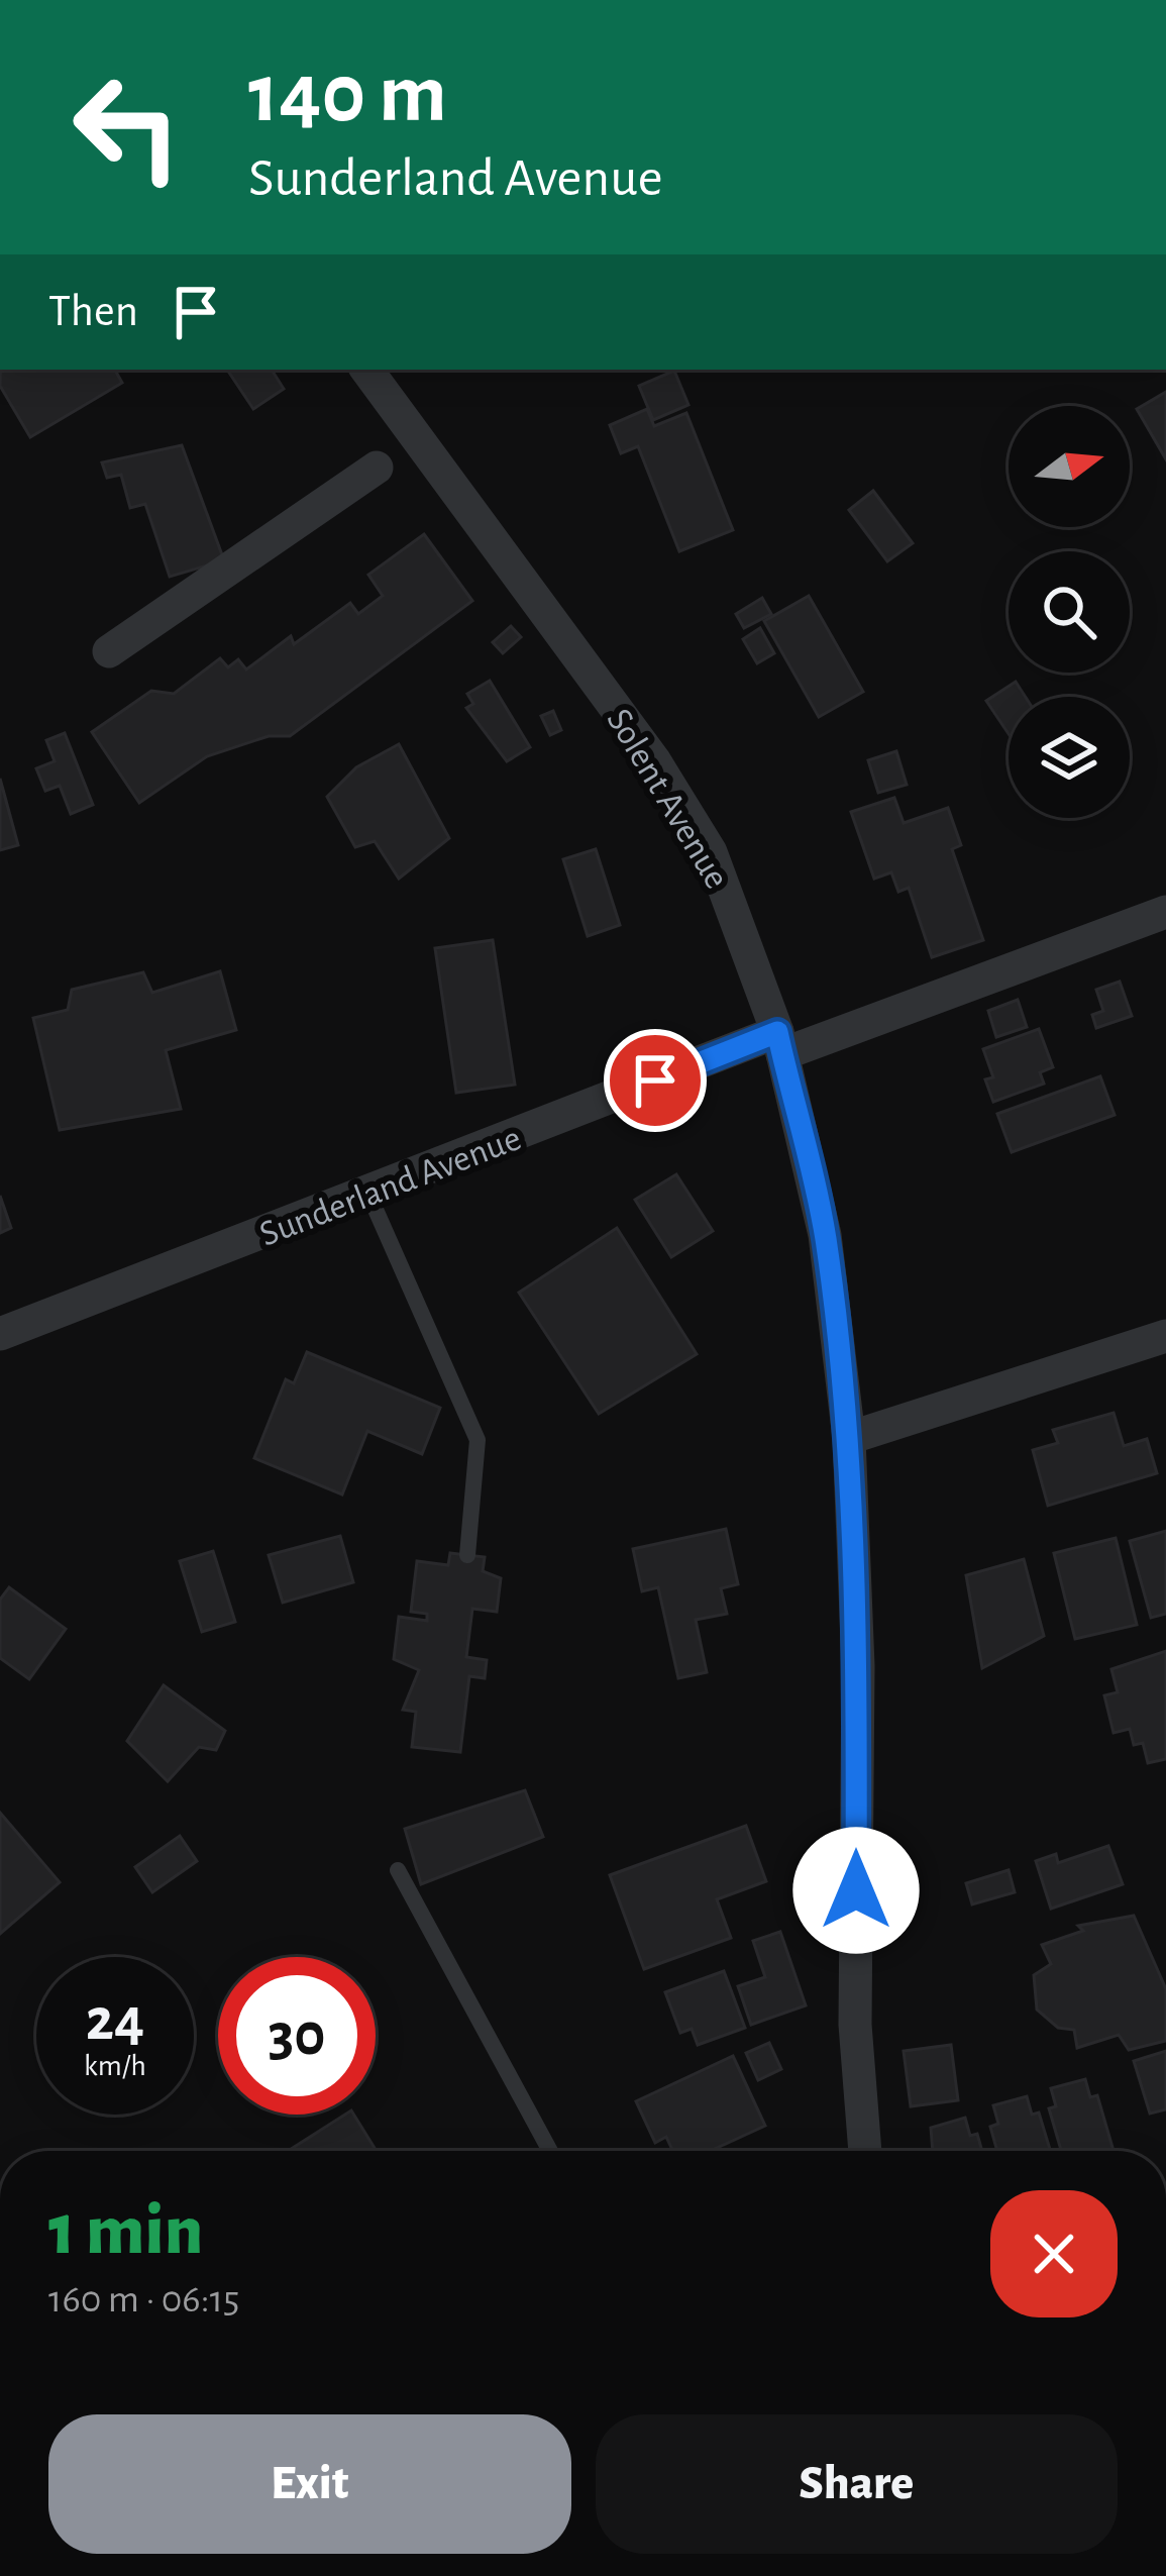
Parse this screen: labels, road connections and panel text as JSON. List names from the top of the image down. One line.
{"streets":{"street":["Solent Avenue","Sunderland Avenue"]},"crossings":[["Solent Avenue","Sunderland Avenue"]],"north":"right","page":{"turn":["140 m","Sunderland Avenue"],"then":"Then","speed":"24 km/h","limit":"30","heading":["1 min","160 m · 06:15"],"buttons":["Exit","Share"]}}
